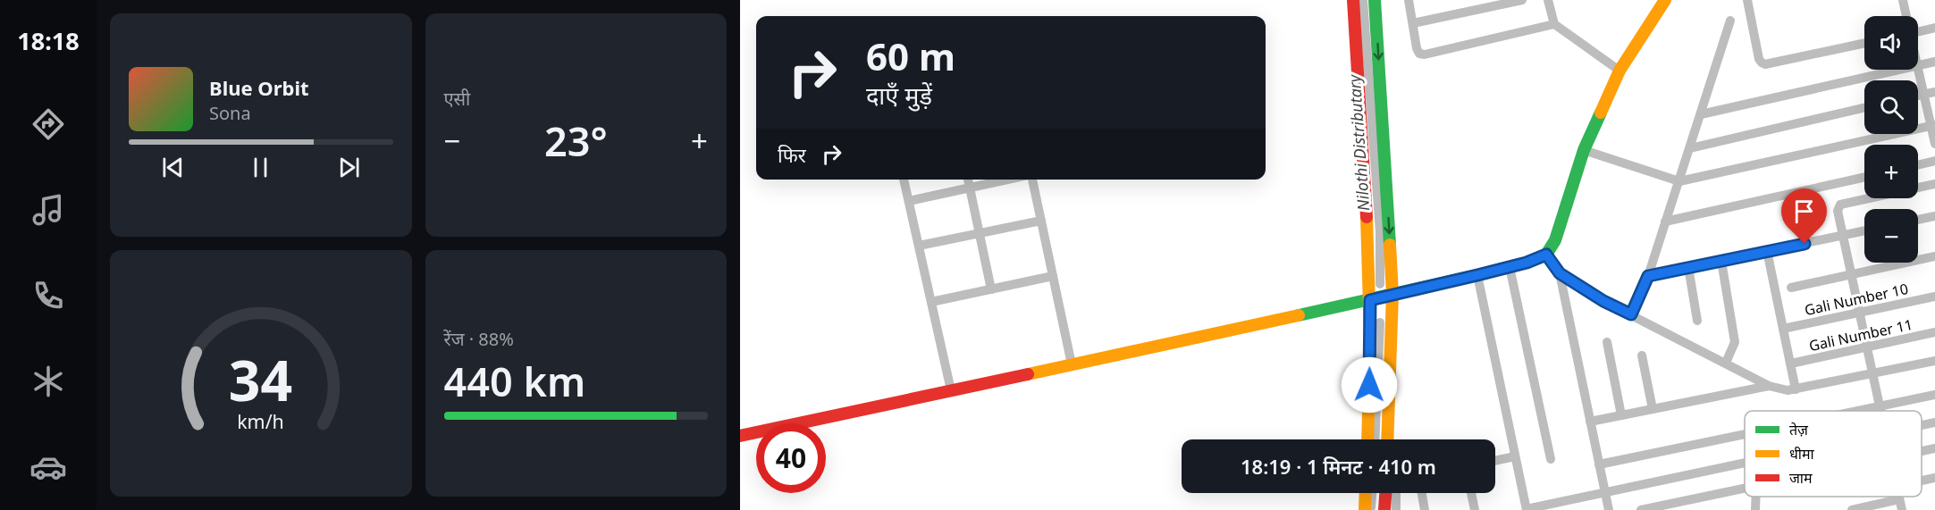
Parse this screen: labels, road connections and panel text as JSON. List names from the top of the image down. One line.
{"streets":{"street":["Gali Number 10","Gali Number 11"]},"water":["Nilothi Distributary"],"legend":["तेज़","धीमा","जाम"],"page":{"tabs":"18:18","tile":["एसी",["रेंज · 88%","440 km"]],"map_buttons":["+","−"],"turn":["60 m","दाएँ मुड़ें"],"song":["Blue Orbit","Sona"],"heat":["−","23°","+"],"then":"फिर","limit":"40","trip":"18:19 · 1 मिनट · 410 m","gauge":["34","km/h"]}}
